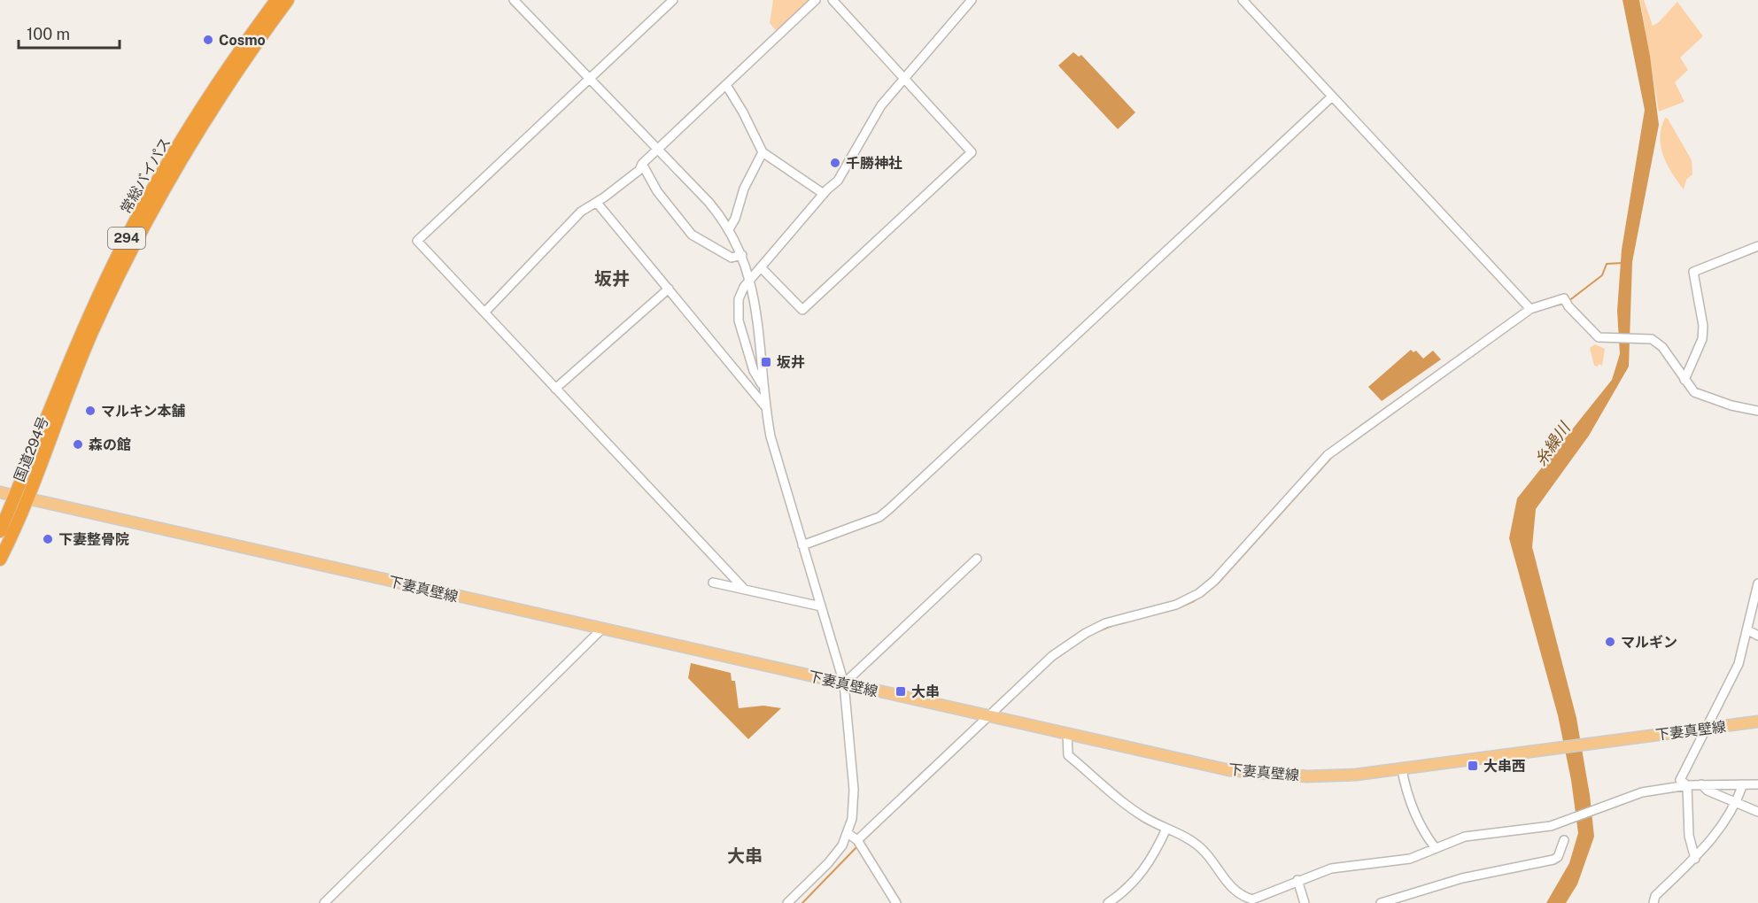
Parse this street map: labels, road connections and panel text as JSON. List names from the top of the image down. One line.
{"streets":{"highway":["常総バイパス","294","国道294号"],"main road":["下妻真壁線"]},"crossings":[["常総バイパス","国道294号"],["常総バイパス","下妻真壁線"],["国道294号","下妻真壁線"]],"districts":["坂井","大串"],"water":["糸繰川"],"places":{"other":["Cosmo","千勝神社","マルキン本舗","森の館","下妻整骨院","マルギン"],"transit":["坂井","大串","大串西"]},"scale_bar":"100 m"}
